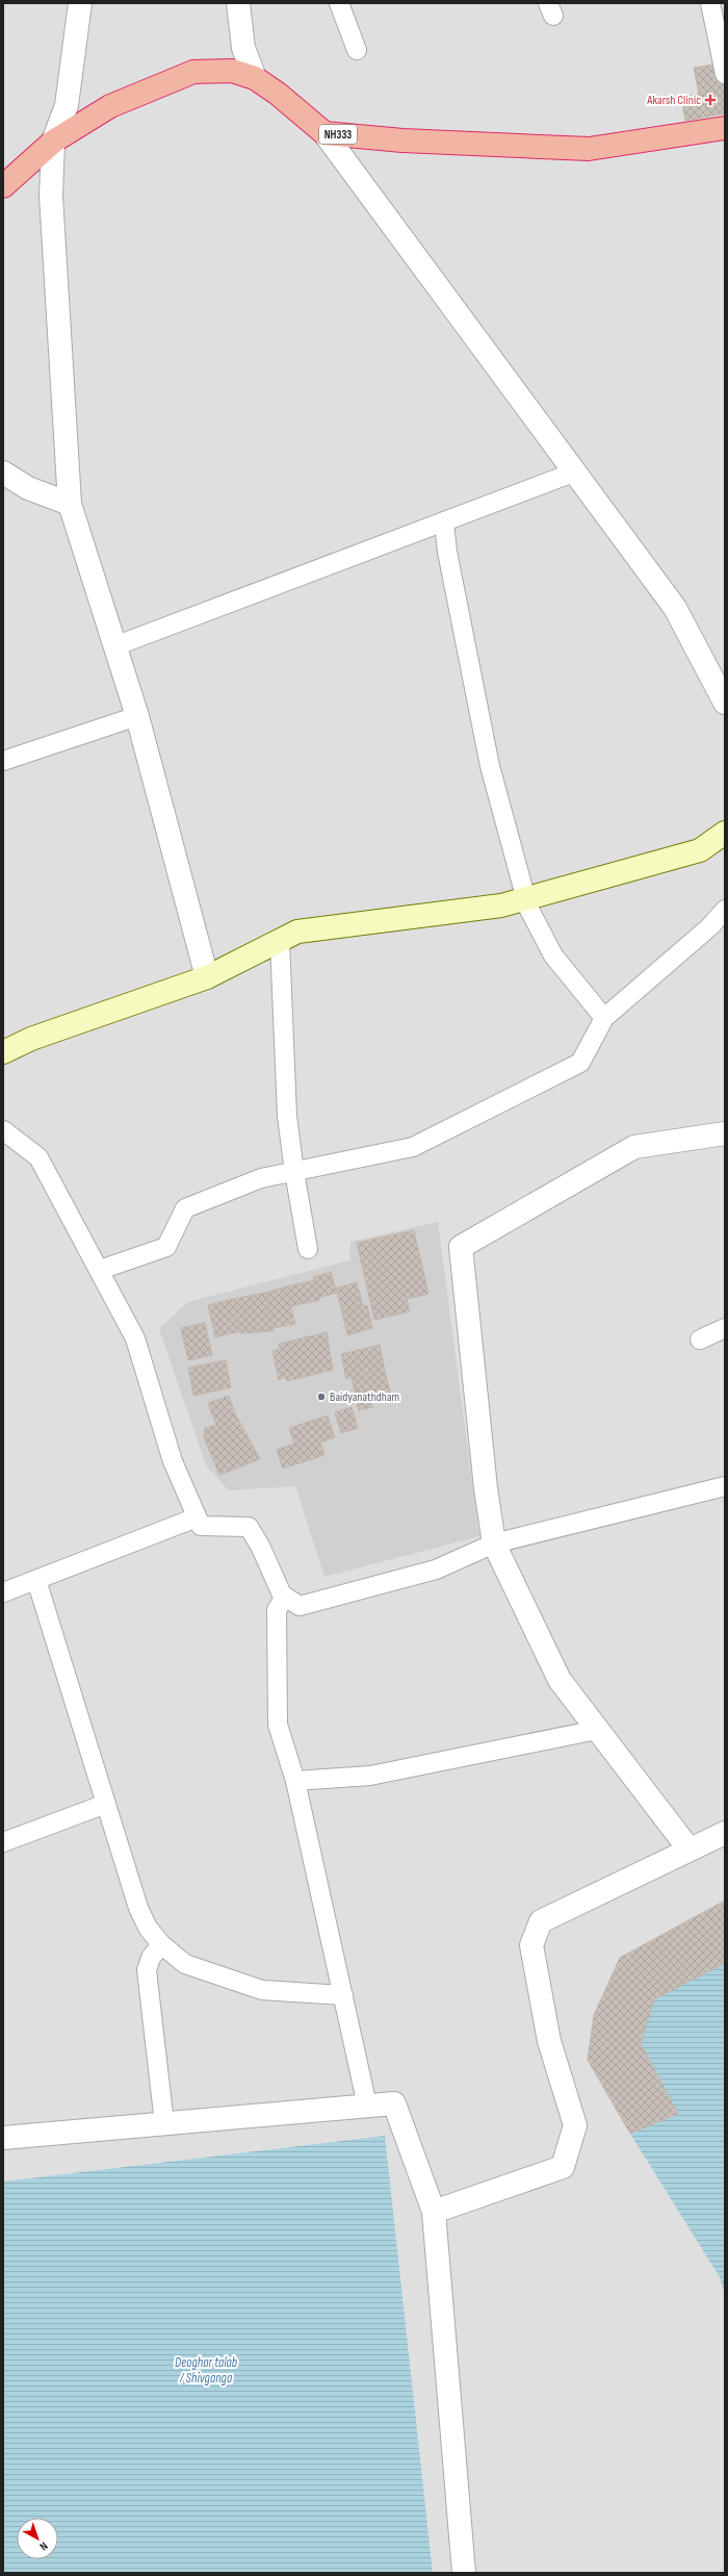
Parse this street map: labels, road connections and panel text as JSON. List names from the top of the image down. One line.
{"streets":{"highway":["NH333"]},"water":["Deoghar talab / Shivganga"],"places":{"health":["Akarsh Clinic"],"other":["Baidyanathdham"]},"north":"bottom right"}
